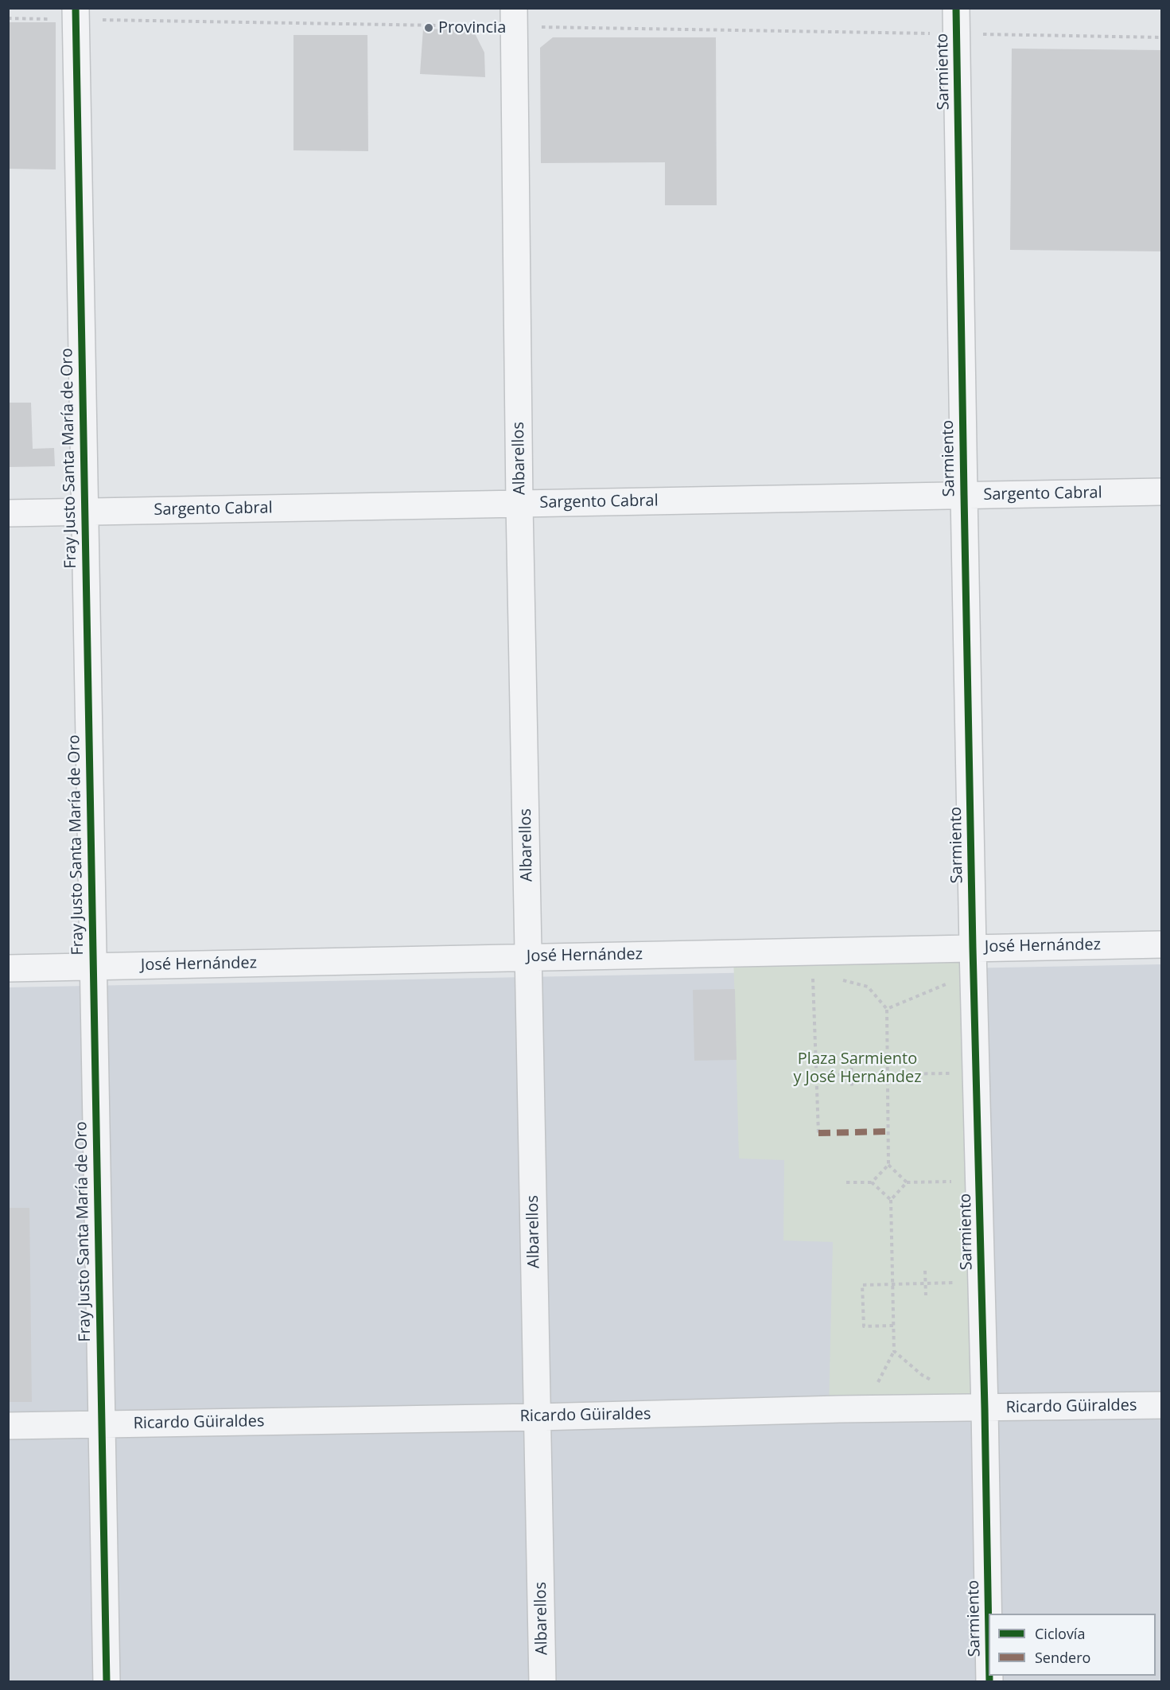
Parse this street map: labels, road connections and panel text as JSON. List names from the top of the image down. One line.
{"streets":{"street":["Sarmiento","Fray Justo Santa María de Oro","Albarellos","Sargento Cabral","José Hernández","Ricardo Güiraldes"]},"crossings":[["Sarmiento","Sargento Cabral"],["Sarmiento","José Hernández"],["Sarmiento","Ricardo Güiraldes"],["Fray Justo Santa María de Oro","Sargento Cabral"],["Fray Justo Santa María de Oro","José Hernández"],["Fray Justo Santa María de Oro","Ricardo Güiraldes"],["Albarellos","Sargento Cabral"],["Albarellos","José Hernández"],["Albarellos","Ricardo Güiraldes"]],"parks":["Plaza Sarmiento y José Hernández"],"places":["Provincia"],"legend":["Ciclovía","Sendero"]}
